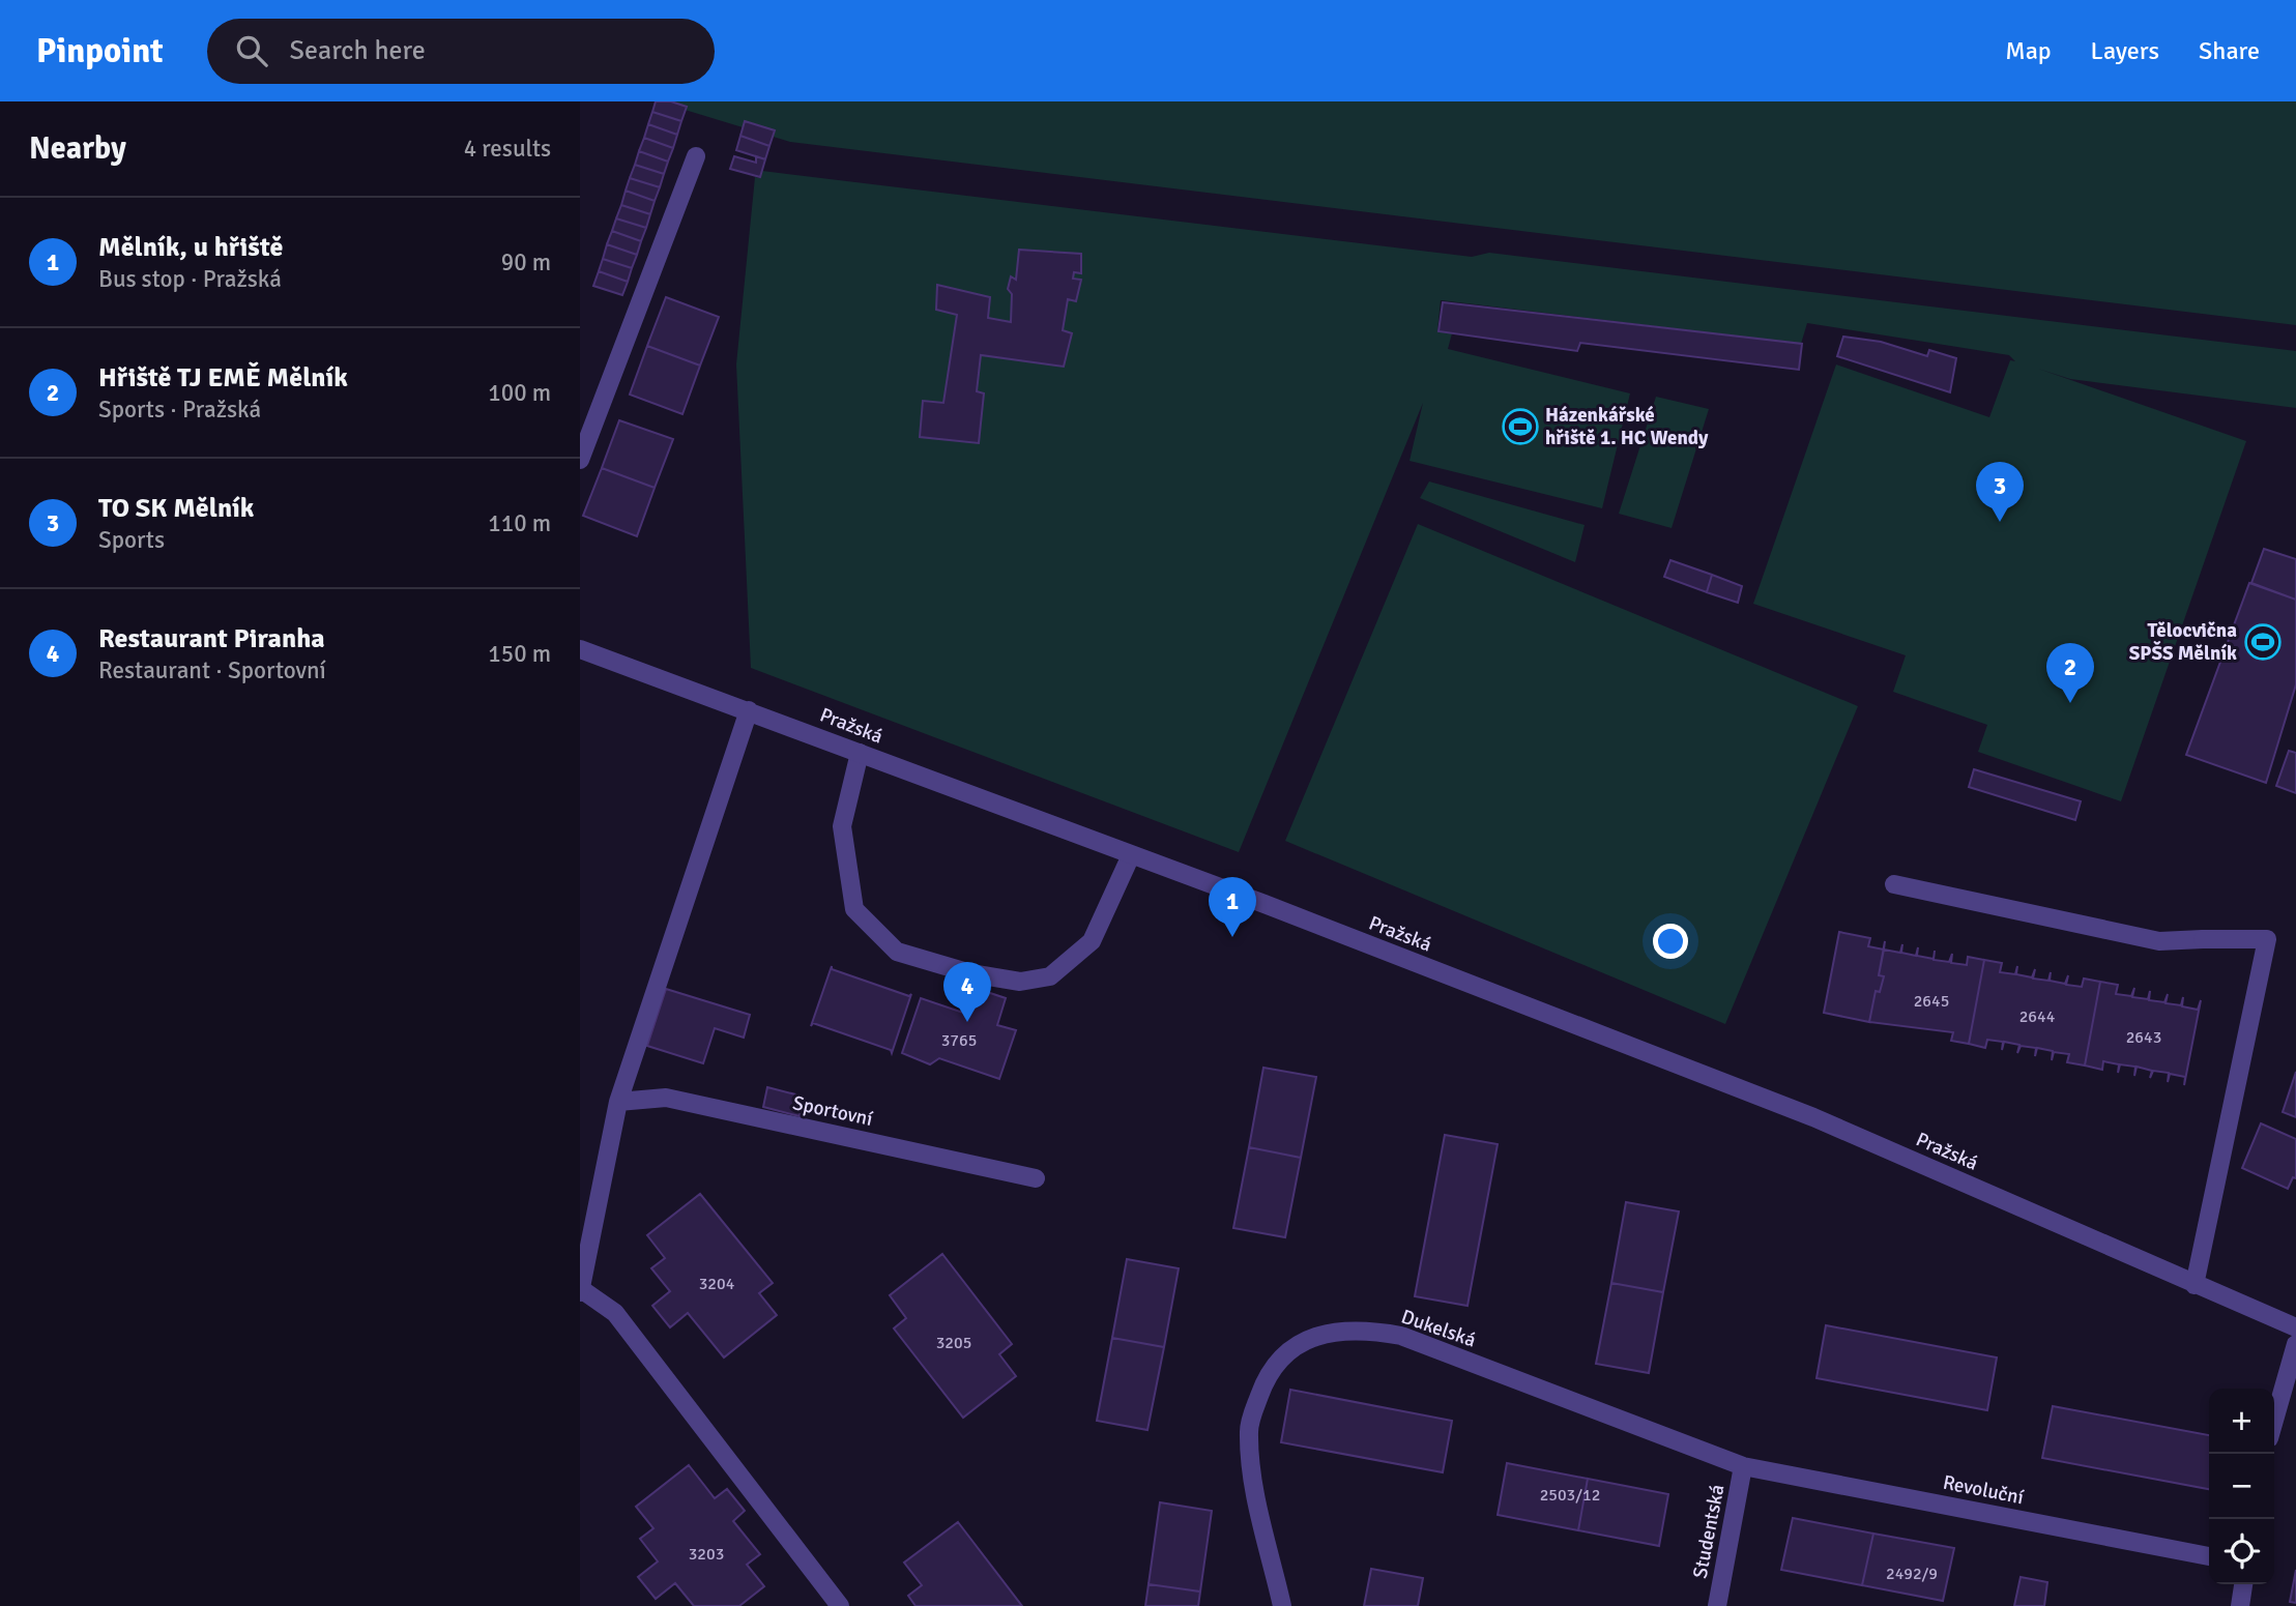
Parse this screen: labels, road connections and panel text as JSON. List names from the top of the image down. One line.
{"streets":{"street":["Pražská","Sportovní","Dukelská","Revoluční","Studentská"]},"crossings":[["Dukelská","Revoluční"],["Dukelská","Studentská"],["Revoluční","Studentská"]],"places":{"sports":["Házenkářské hřiště 1. HC Wendy","Tělocvična SPŠS Mělník"]},"house_numbers":["2645","2644","2643","3765","3204","3205","2503/12","3203","2492/9"],"page":{"header":"Pinpoint","search":"Search here","nav":["Map","Layers","Share"],"heading":["Nearby","4 results"],"list":[{"mark":"1","name":"Mělník, u hřiště","note":"Bus stop · Pražská","value":"90 m"},{"mark":"2","name":"Hřiště TJ EMĚ Mělník","note":"Sports · Pražská","value":"100 m"},{"mark":"3","name":"TO SK Mělník","note":"Sports","value":"110 m"},{"mark":"4","name":"Restaurant Piranha","note":"Restaurant · Sportovní","value":"150 m"}],"pins":["3","2","1","4"],"map_buttons":["+","−"]}}
